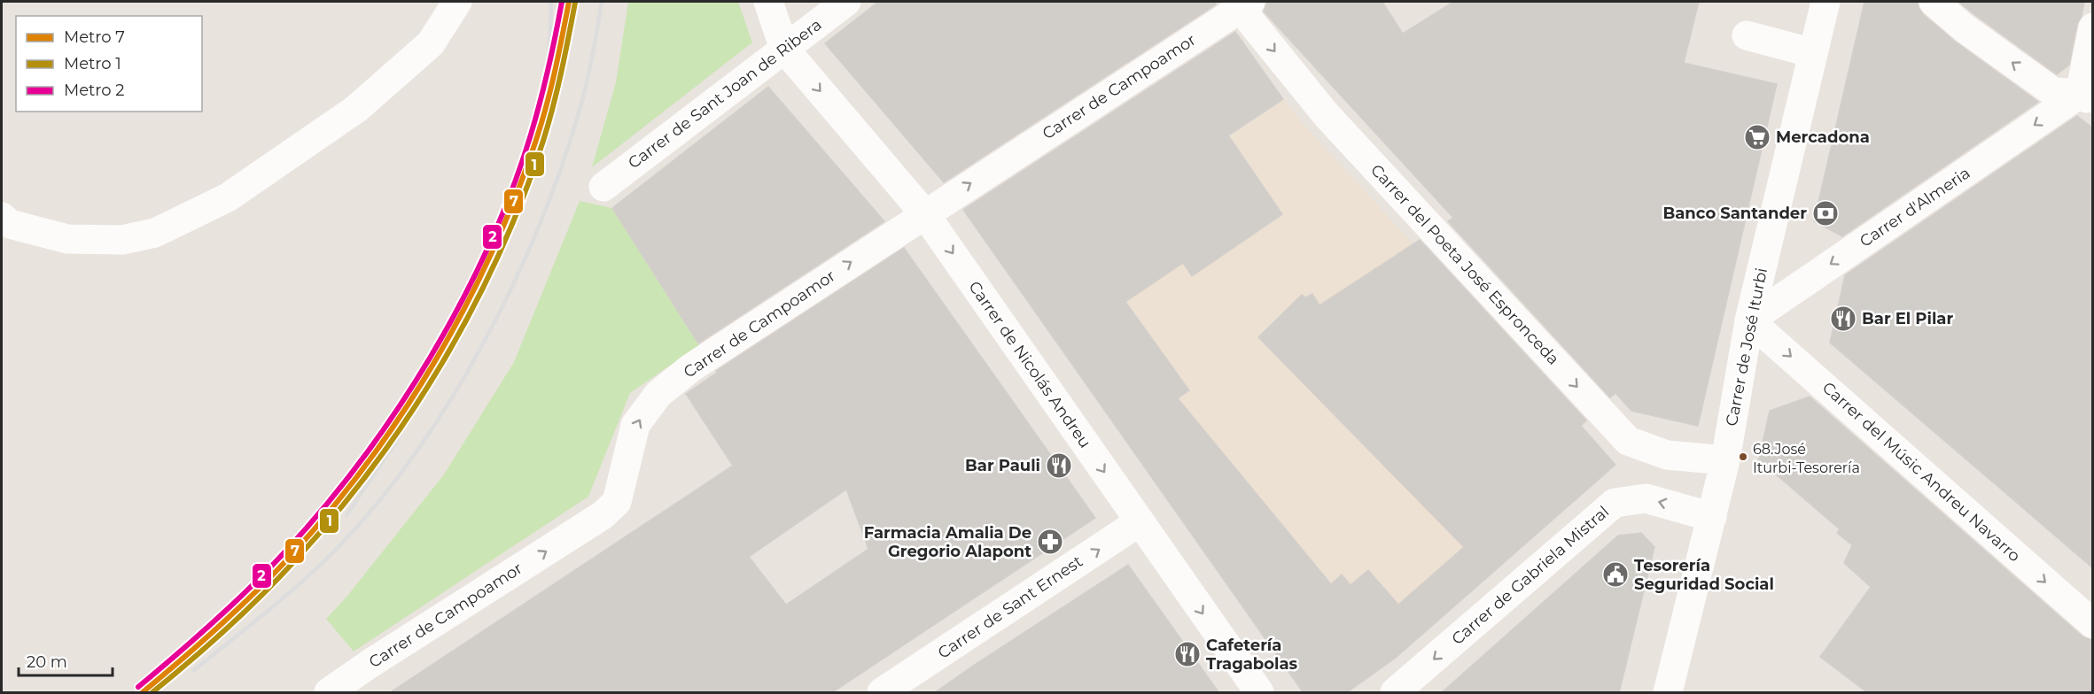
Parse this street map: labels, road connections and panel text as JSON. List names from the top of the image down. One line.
{"streets":{"street":["Carrer de Campoamor","Carrer de Sant Joan de Ribera","Carrer d'Almeria","Carrer del Poeta José Espronceda","Carrer de José Iturbi","Carrer de Nicolás Andreu","Carrer del Músic Andreu Navarro","Carrer de Gabriela Mistral","Carrer de Sant Ernest"]},"crossings":[["Carrer de Campoamor","Carrer del Poeta José Espronceda"],["Carrer de Campoamor","Carrer de Nicolás Andreu"],["Carrer de Sant Joan de Ribera","Carrer de Nicolás Andreu"],["Carrer d'Almeria","Carrer de José Iturbi"],["Carrer d'Almeria","Carrer del Músic Andreu Navarro"],["Carrer del Poeta José Espronceda","Carrer de José Iturbi"],["Carrer de José Iturbi","Carrer del Músic Andreu Navarro"],["Carrer de José Iturbi","Carrer de Gabriela Mistral"],["Carrer de Nicolás Andreu","Carrer de Sant Ernest"]],"one_way":["Carrer de Campoamor","Carrer d'Almeria","Carrer del Poeta José Espronceda","Carrer de Nicolás Andreu","Carrer del Músic Andreu Navarro","Carrer de Gabriela Mistral","Carrer de Sant Ernest"],"places":{"supermarket":["Mercadona"],"bank":["Banco Santander"],"restaurant":["Bar El Pilar","Bar Pauli","Cafetería Tragabolas"],"other":["68.José Iturbi-Tesorería"],"pharmacy":["Farmacia Amalia De Gregorio Alapont"],"public building":["Tesorería Seguridad Social"]},"lines":["metro line 7","metro line 2","metro line 1"],"legend":["Metro 7","Metro 1","Metro 2"],"scale_bar":"20 m"}
